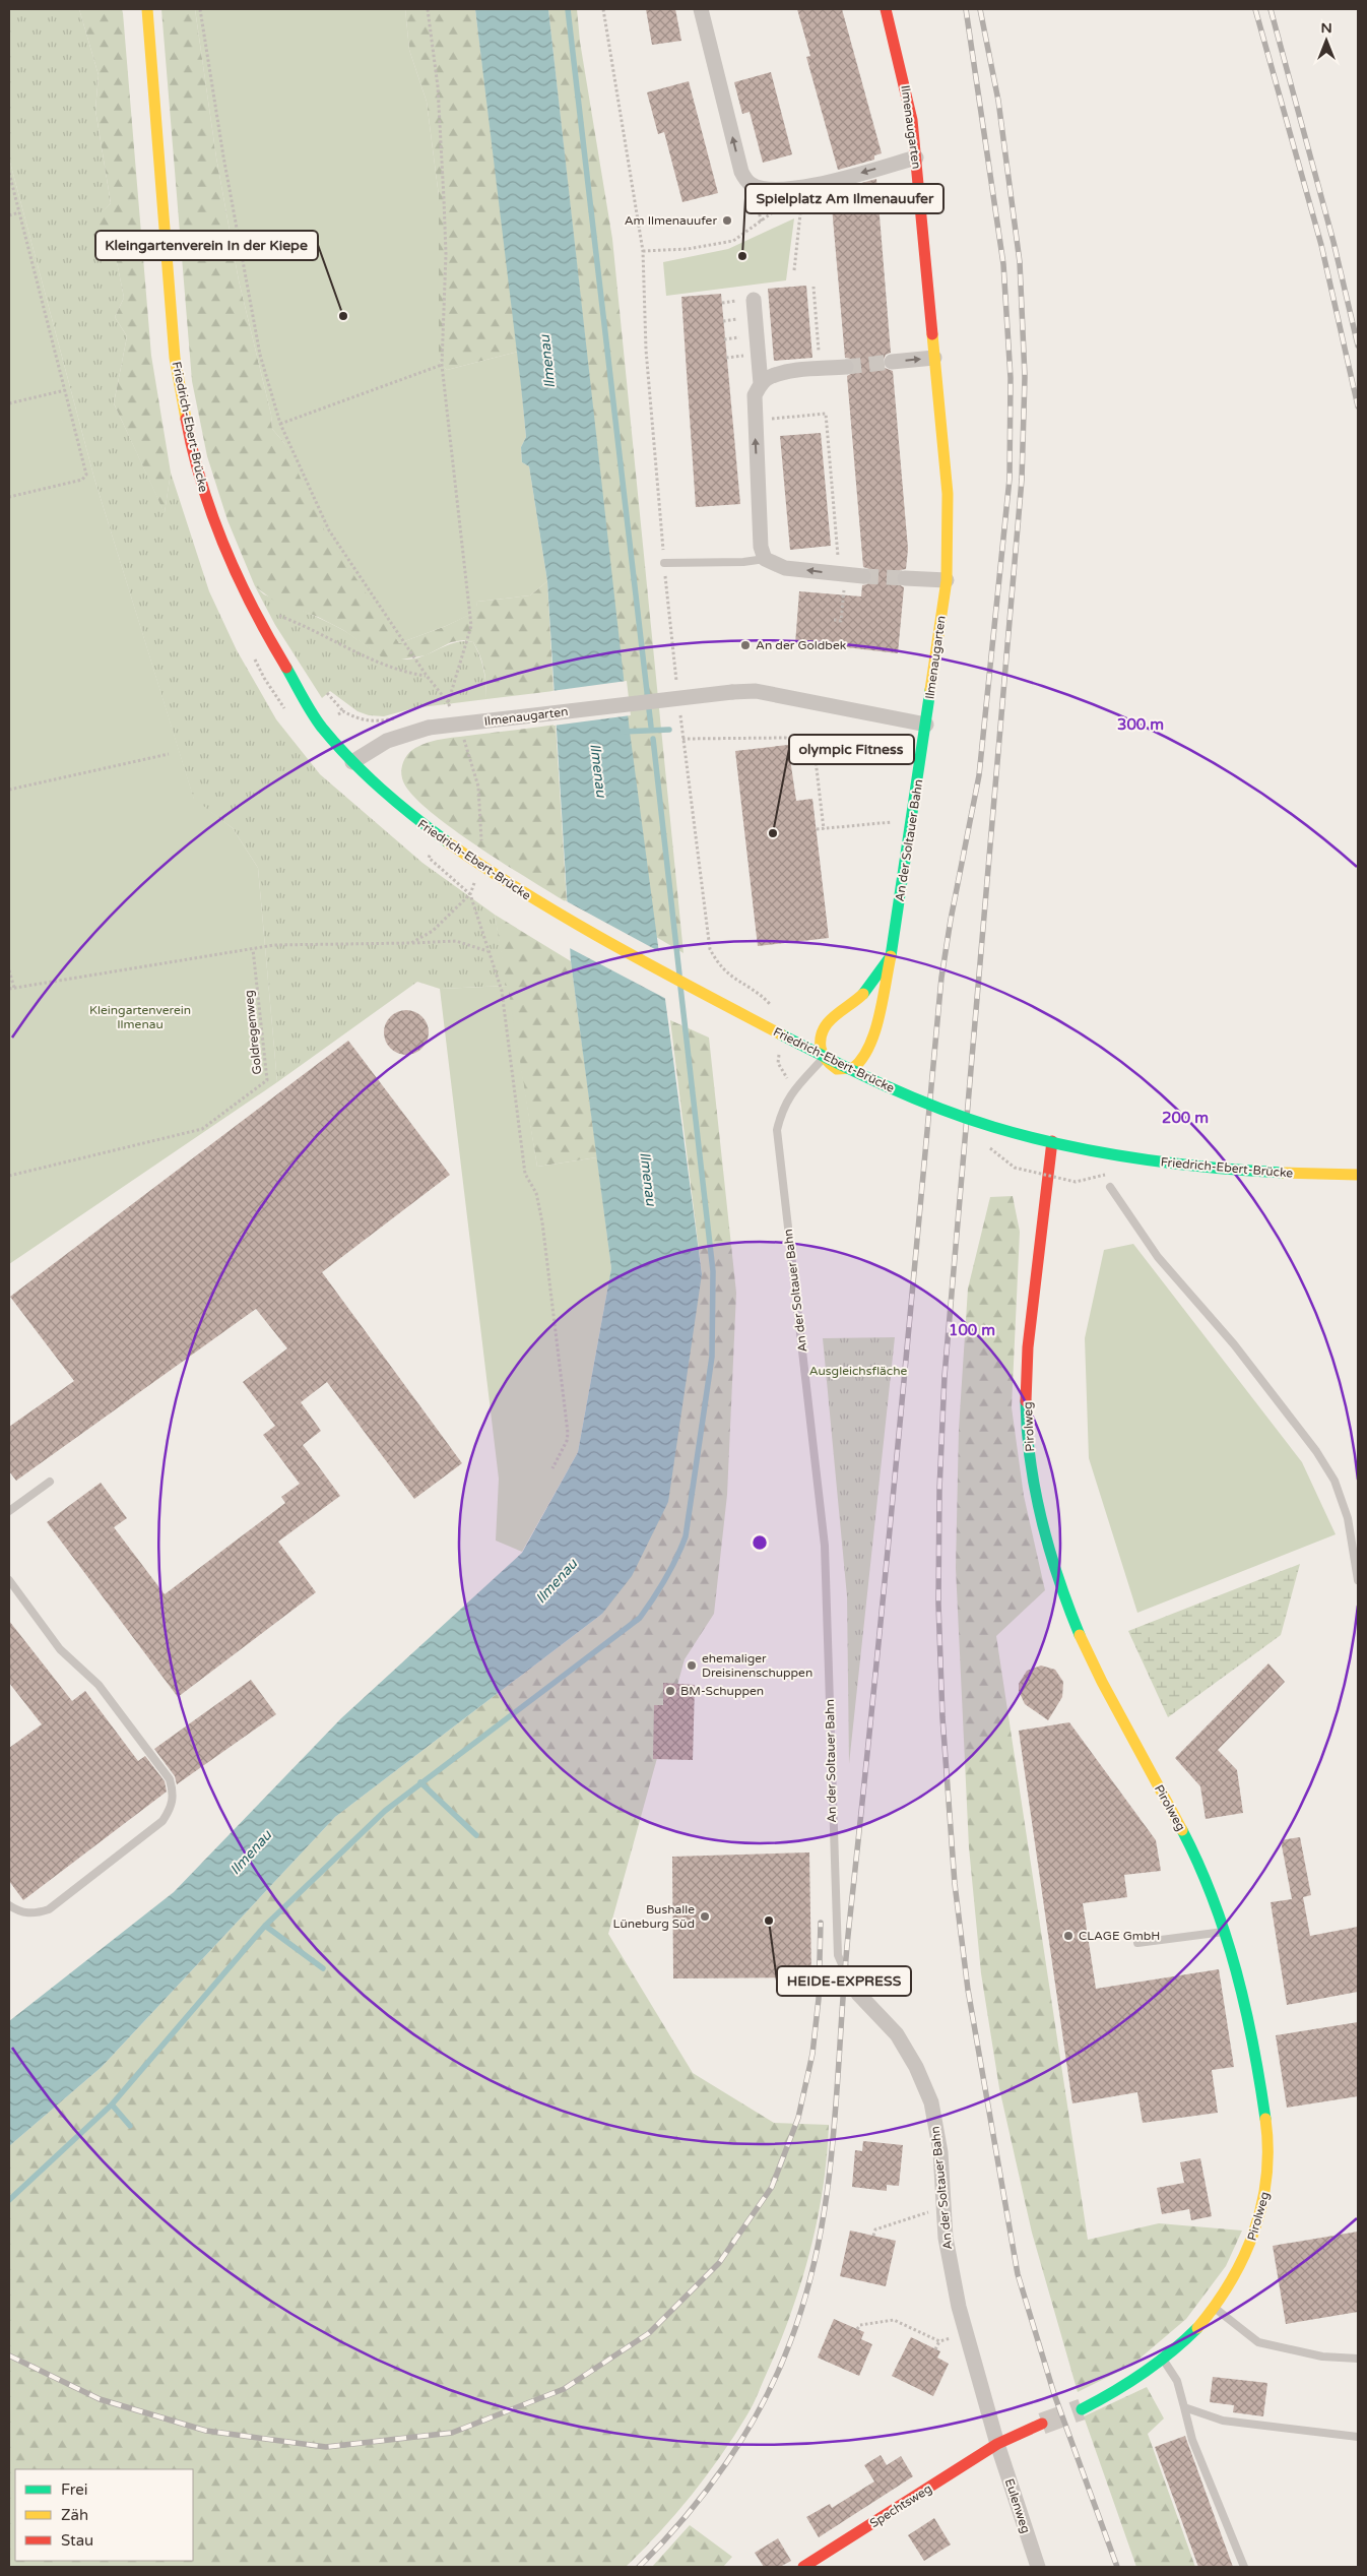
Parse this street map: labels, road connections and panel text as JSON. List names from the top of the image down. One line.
{"streets":{"street":["Ilmenaugarten","Friedrich-Ebert-Brücke","An der Soltauer Bahn","Pirolweg","Spechtsweg","Eulenweg"],"path":["Goldregenweg"]},"crossings":[["Ilmenaugarten","Friedrich-Ebert-Brücke"],["Ilmenaugarten","An der Soltauer Bahn"],["Friedrich-Ebert-Brücke","Pirolweg"],["An der Soltauer Bahn","Spechtsweg"],["An der Soltauer Bahn","Eulenweg"],["Spechtsweg","Eulenweg"]],"water":["Ilmenau"],"parks":["Kleingartenverein Ilmenau","Ausgleichsfläche"],"places":["Am Ilmenauufer","Spielplatz Am Ilmenauufer","Kleingartenverein In der Kiepe","An der Goldbek","olympic Fitness","ehemaliger Dreisinenschuppen","BM-Schuppen","Bushalle Lüneburg Süd","HEIDE-EXPRESS","CLAGE GmbH"],"legend":["Frei","Zäh","Stau"],"north":"top","rings":["300 m","200 m","100 m"]}
